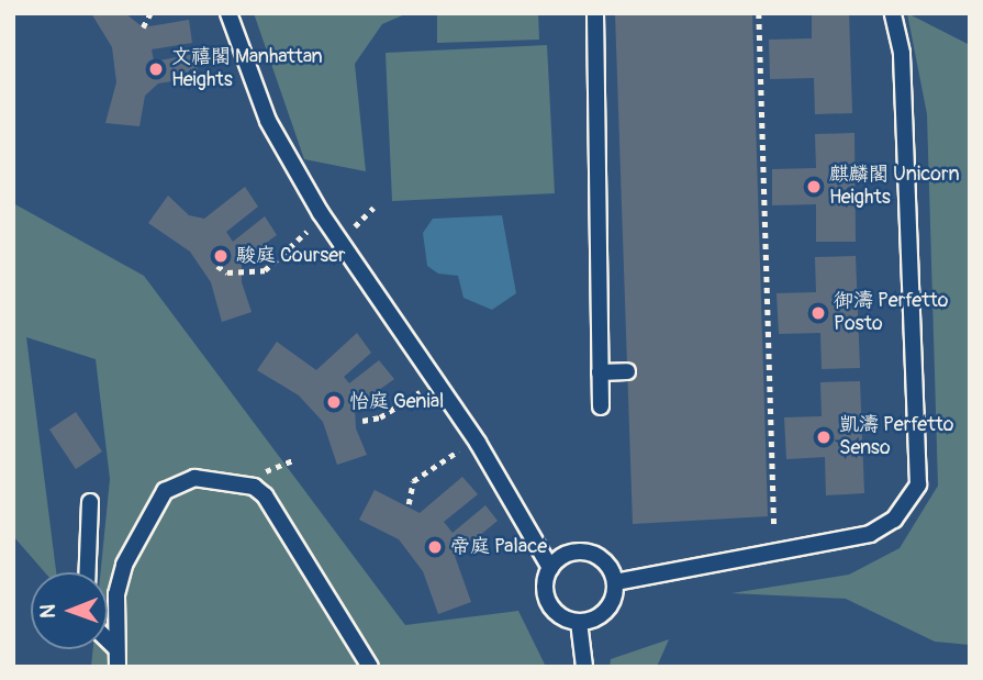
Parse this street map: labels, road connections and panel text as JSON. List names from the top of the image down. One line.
{"places":["文禧閣 Manhattan Heights","麒麟閣 Unicorn Heights","駿庭 Courser","御濤 Perfetto Posto","怡庭 Genial","凱濤 Perfetto Senso","帝庭 Palace"],"north":"left"}
